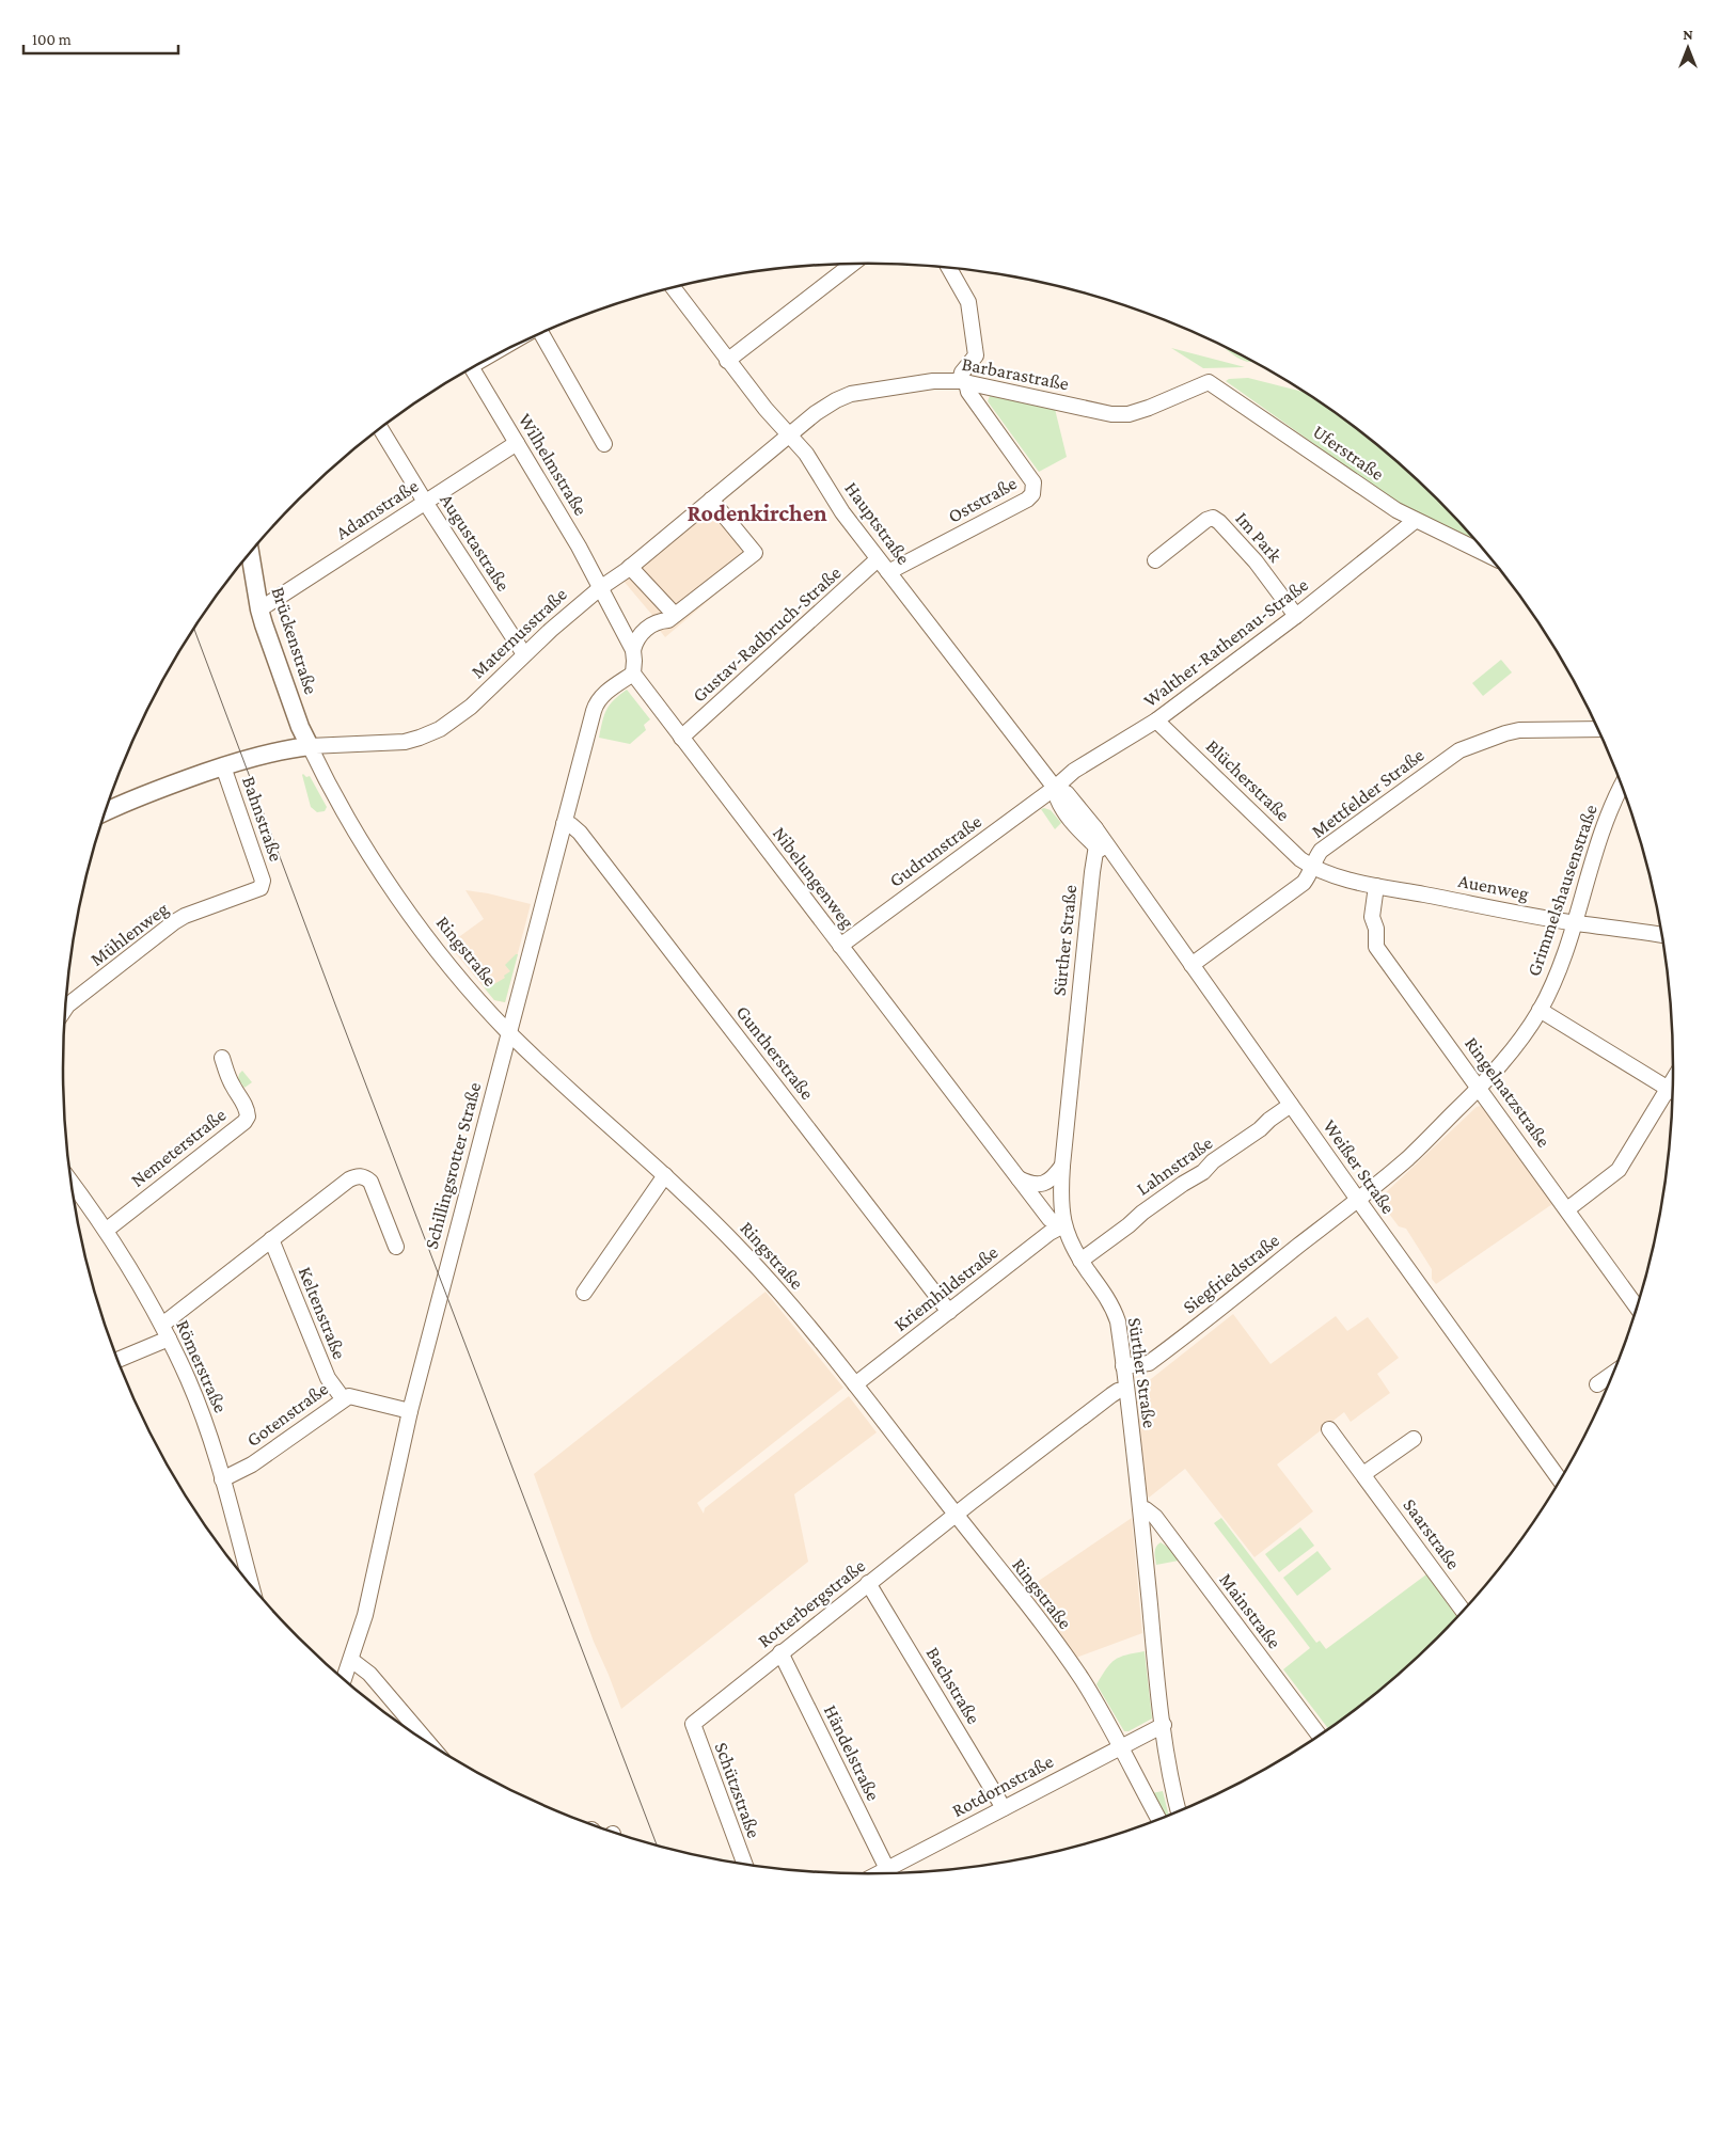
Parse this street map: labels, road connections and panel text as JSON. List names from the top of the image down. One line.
{"streets":{"main road":["Maternusstraße","Brückenstraße"],"street":["Barbarastraße","Uferstraße","Wilhelmstraße","Oststraße","Adamstraße","Hauptstraße","Im Park","Augustastraße","Gustav-Radbruch-Straße","Walther-Rathenau-Straße","Blücherstraße","Mettfelder Straße","Bahnstraße","Gudrunstraße","Nibelungenweg","Auenweg","Grimmelshausenstraße","Mühlenweg","Sürther Straße","Ringstraße","Guntherstraße","Ringelnatzstraße","Nemeterstraße","Schillingsrotter Straße","Lahnstraße","Weißer Straße","Siegfriedstraße","Kriemhildstraße","Keltenstraße","Römerstraße","Gotenstraße","Saarstraße","Rotterbergstraße","Mainstraße","Bachstraße","Händelstraße","Rotdornstraße","Schützstraße"]},"crossings":[["Barbarastraße","Uferstraße"],["Barbarastraße","Oststraße"],["Barbarastraße","Hauptstraße"],["Barbarastraße","Maternusstraße"],["Uferstraße","Walther-Rathenau-Straße"],["Wilhelmstraße","Adamstraße"],["Wilhelmstraße","Maternusstraße"],["Oststraße","Hauptstraße"],["Adamstraße","Augustastraße"],["Adamstraße","Brückenstraße"],["Hauptstraße","Maternusstraße"],["Hauptstraße","Gustav-Radbruch-Straße"],["Hauptstraße","Walther-Rathenau-Straße"],["Hauptstraße","Gudrunstraße"],["Hauptstraße","Sürther Straße"],["Hauptstraße","Weißer Straße"],["Im Park","Walther-Rathenau-Straße"],["Augustastraße","Maternusstraße"],["Maternusstraße","Brückenstraße"],["Maternusstraße","Bahnstraße"],["Maternusstraße","Ringstraße"],["Gustav-Radbruch-Straße","Nibelungenweg"],["Brückenstraße","Ringstraße"],["Walther-Rathenau-Straße","Blücherstraße"],["Walther-Rathenau-Straße","Gudrunstraße"],["Blücherstraße","Mettfelder Straße"],["Blücherstraße","Auenweg"],["Mettfelder Straße","Auenweg"],["Mettfelder Straße","Weißer Straße"],["Bahnstraße","Mühlenweg"],["Gudrunstraße","Nibelungenweg"],["Nibelungenweg","Sürther Straße"],["Nibelungenweg","Schillingsrotter Straße"],["Nibelungenweg","Kriemhildstraße"],["Auenweg","Grimmelshausenstraße"],["Auenweg","Ringelnatzstraße"],["Grimmelshausenstraße","Ringelnatzstraße"],["Grimmelshausenstraße","Weißer Straße"],["Grimmelshausenstraße","Siegfriedstraße"],["Sürther Straße","Lahnstraße"],["Sürther Straße","Weißer Straße"],["Sürther Straße","Siegfriedstraße"],["Sürther Straße","Kriemhildstraße"],["Sürther Straße","Mainstraße"],["Sürther Straße","Rotdornstraße"],["Ringstraße","Schillingsrotter Straße"],["Ringstraße","Kriemhildstraße"],["Ringstraße","Rotterbergstraße"],["Ringstraße","Rotdornstraße"],["Guntherstraße","Schillingsrotter Straße"],["Guntherstraße","Kriemhildstraße"],["Nemeterstraße","Römerstraße"],["Schillingsrotter Straße","Gotenstraße"],["Lahnstraße","Weißer Straße"],["Weißer Straße","Siegfriedstraße"],["Keltenstraße","Gotenstraße"],["Römerstraße","Gotenstraße"],["Rotterbergstraße","Bachstraße"],["Rotterbergstraße","Händelstraße"],["Rotterbergstraße","Schützstraße"],["Bachstraße","Rotdornstraße"],["Händelstraße","Rotdornstraße"]],"districts":["Rodenkirchen"],"scale_bar":"100 m","north":"top"}
